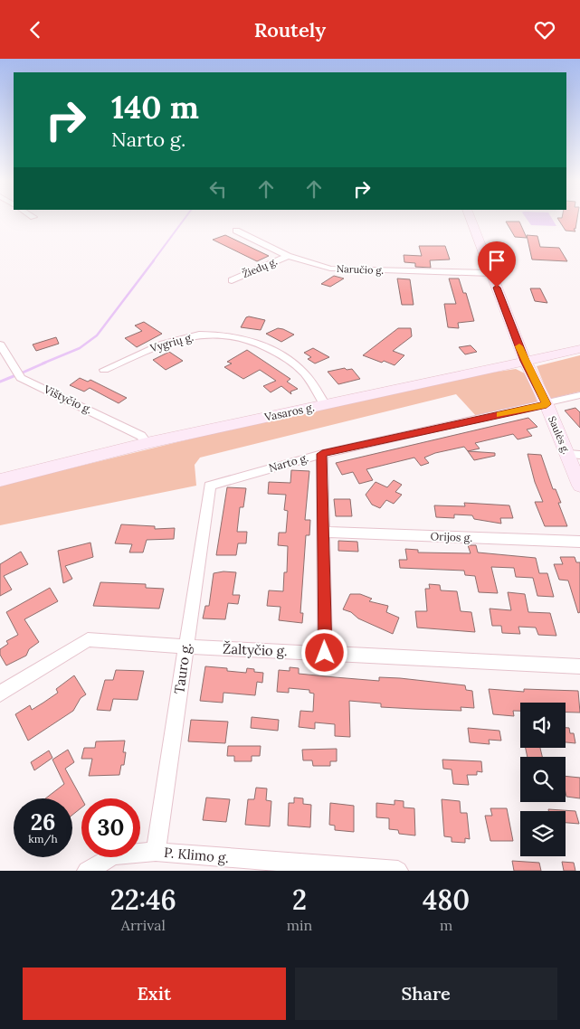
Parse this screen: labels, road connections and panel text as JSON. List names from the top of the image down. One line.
{"streets":{"main road":["Vasaros g.","Saulės g."],"street":["Žiedų g.","Naručio g.","Vygrių g.","Vištyčio g.","Narto g.","Orijos g.","Žaltyčio g.","Tauro g.","P. Klimo g."]},"crossings":[["Žiedų g.","Naručio g."],["Naručio g.","Saulės g."],["Vygrių g.","Vasaros g."],["Vištyčio g.","Vasaros g."],["Vasaros g.","Saulės g."],["Saulės g.","Narto g."],["Narto g.","Tauro g."],["Žaltyčio g.","Tauro g."],["Tauro g.","P. Klimo g."]],"page":{"header":"Routely","turn":["140 m","Narto g."],"speed":"26 km/h","limit":"30","eta":["22:46","Arrival","2","min","480","m"],"buttons":["Exit","Share"]}}
